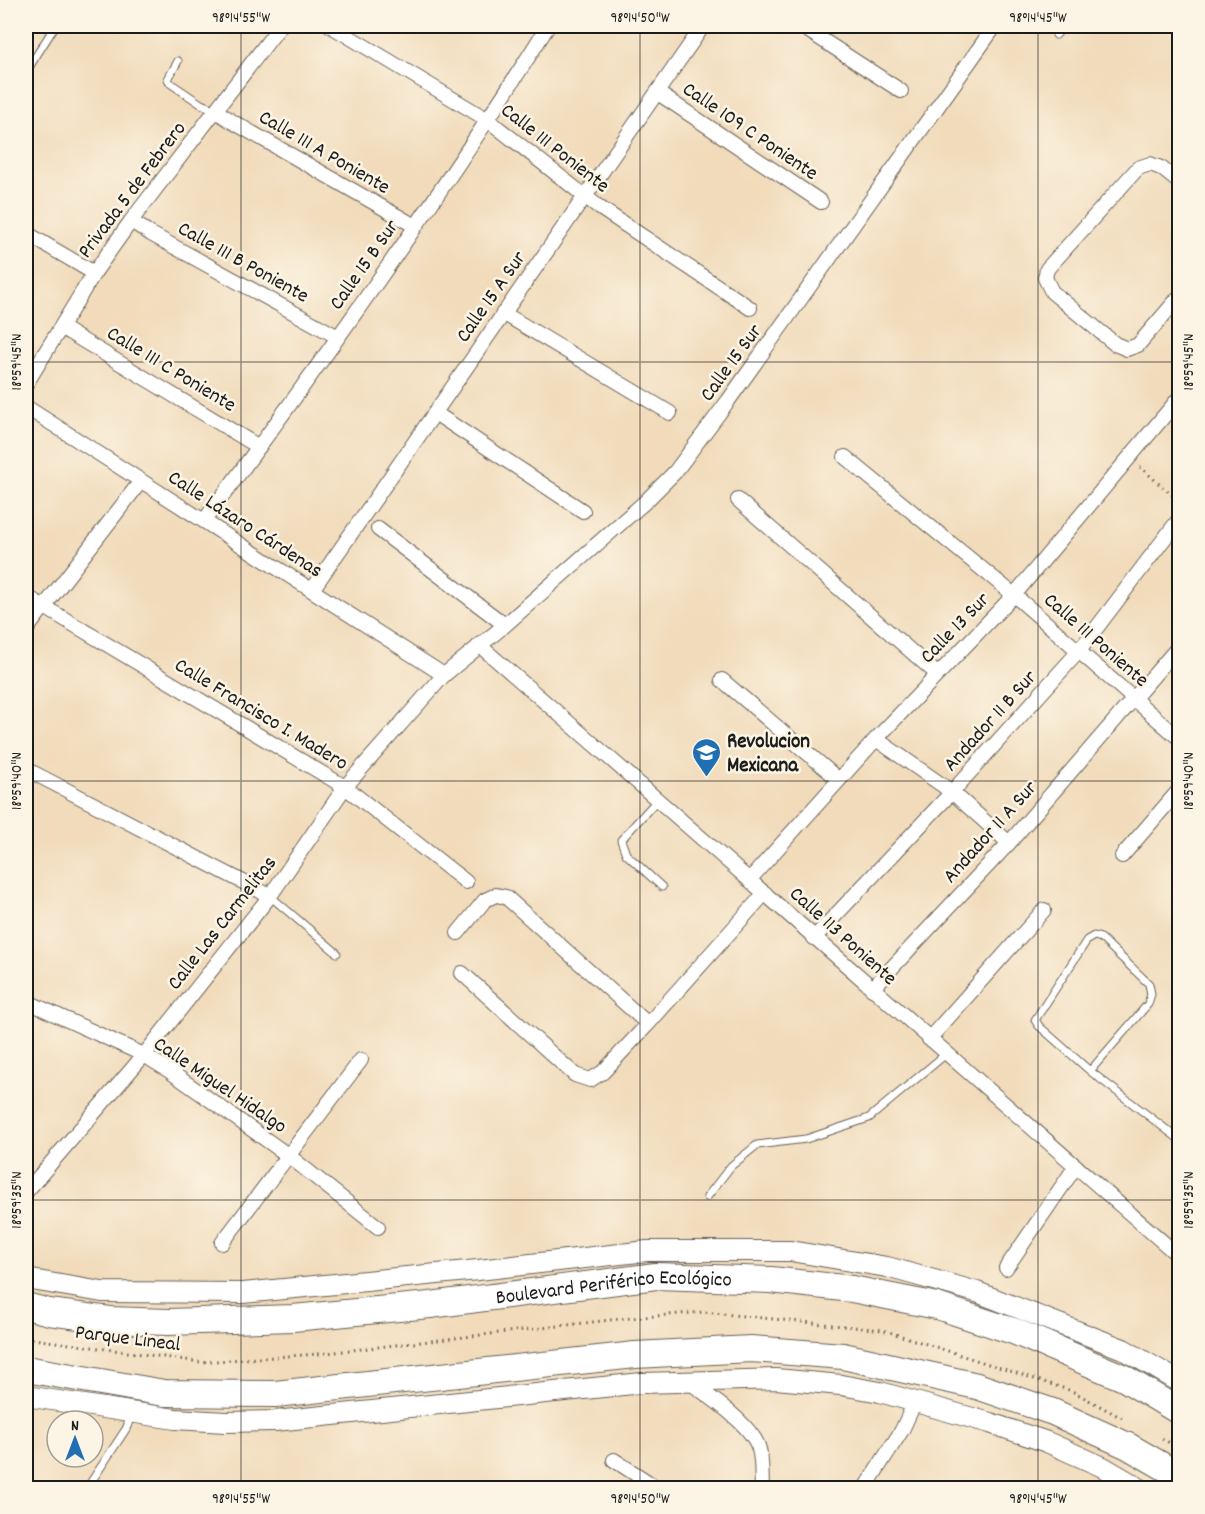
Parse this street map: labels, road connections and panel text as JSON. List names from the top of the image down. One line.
{"streets":{"highway":["Boulevard Periférico Ecológico"],"street":["Calle 109 C Poniente","Calle 111 Poniente","Calle 111 A Poniente","Privada 5 de Febrero","Calle 111 B Poniente","Calle 15 B Sur","Calle 15 A Sur","Calle 15 Sur","Calle 111 C Poniente","Calle Lázaro Cárdenas","Calle 13 Sur","Calle Francisco I. Madero","Andador 11 B Sur","Andador 11 A Sur","Calle Las Carmelitas","Calle 113 Poniente","Calle Miguel Hidalgo"],"path":["Parque Lineal"]},"crossings":[["Calle 109 C Poniente","Calle 15 A Sur"],["Calle 111 Poniente","Calle 15 B Sur"],["Calle 111 Poniente","Calle 15 A Sur"],["Calle 111 Poniente","Calle 13 Sur"],["Calle 111 Poniente","Andador 11 B Sur"],["Calle 111 Poniente","Andador 11 A Sur"],["Calle 111 A Poniente","Privada 5 de Febrero"],["Calle 111 A Poniente","Calle 15 B Sur"],["Privada 5 de Febrero","Calle 111 B Poniente"],["Privada 5 de Febrero","Calle 111 C Poniente"],["Calle 111 B Poniente","Calle 15 B Sur"],["Calle 15 B Sur","Calle 111 C Poniente"],["Calle 15 B Sur","Calle Lázaro Cárdenas"],["Calle 15 A Sur","Calle Lázaro Cárdenas"],["Calle 15 Sur","Calle Lázaro Cárdenas"],["Calle 15 Sur","Calle Las Carmelitas"],["Calle 15 Sur","Calle 113 Poniente"],["Calle Lázaro Cárdenas","Calle Las Carmelitas"],["Calle 13 Sur","Calle 113 Poniente"],["Calle Francisco I. Madero","Calle Las Carmelitas"],["Andador 11 B Sur","Calle 113 Poniente"],["Andador 11 A Sur","Calle 113 Poniente"],["Calle Las Carmelitas","Calle Miguel Hidalgo"]],"places":{"school or university":["Revolucion Mexicana"]},"north":"top","coordinates":["98°14'55\"W","98°14'50\"W","98°14'45\"W","18°59'45\"N","18°59'40\"N","18°59'35\"N"]}
